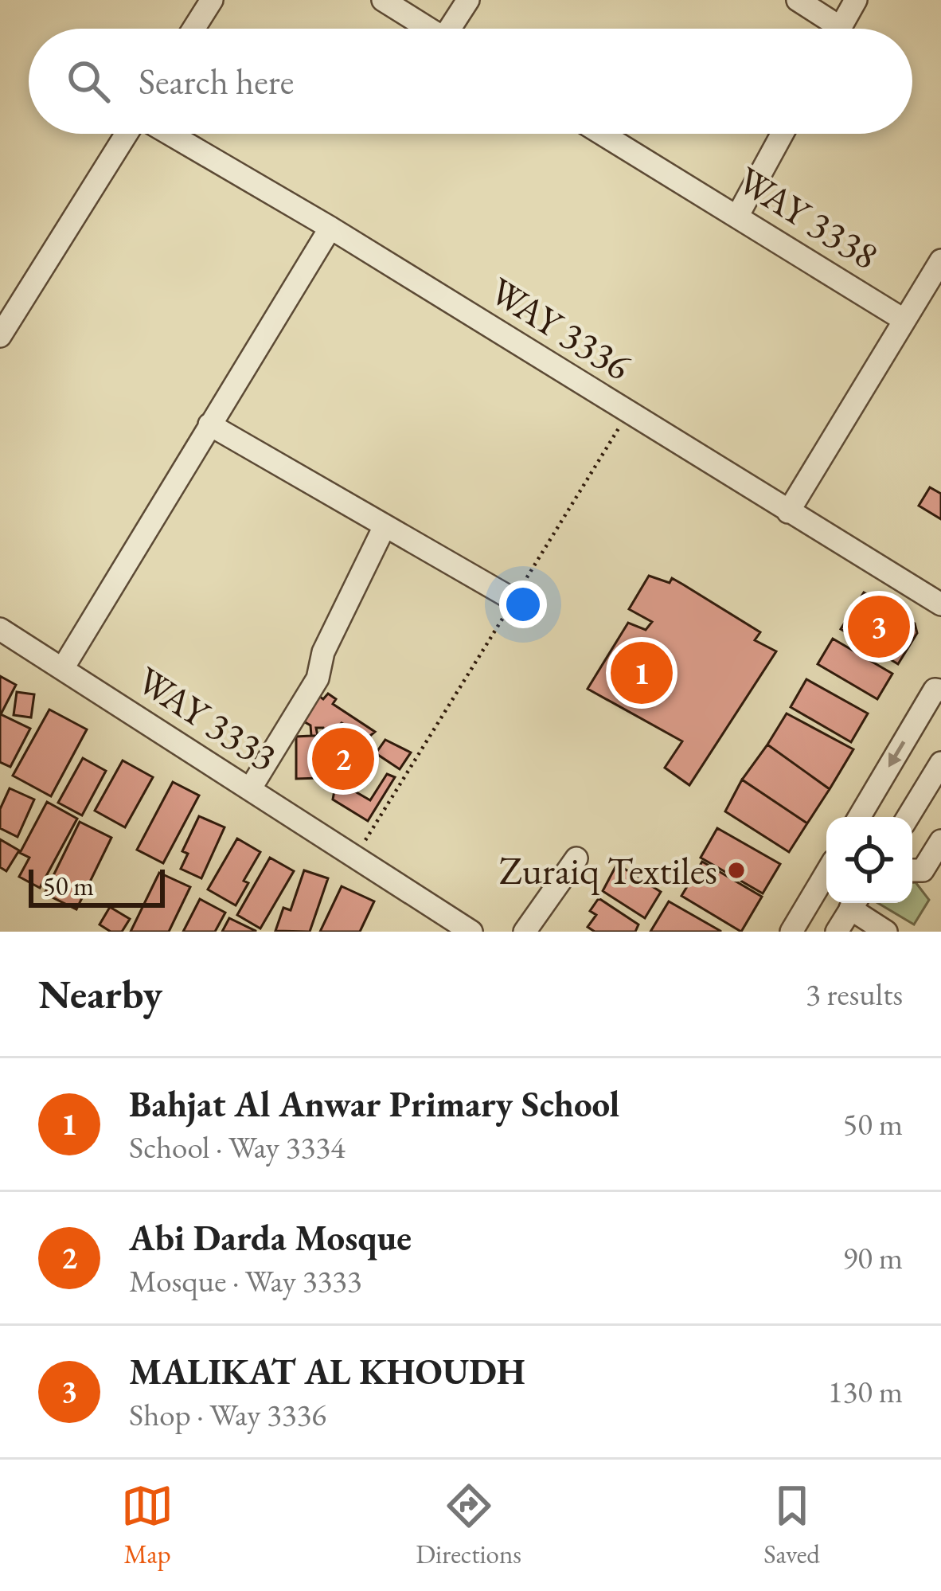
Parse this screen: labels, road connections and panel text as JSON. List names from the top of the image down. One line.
{"streets":{"street":["WAY 3338","WAY 3336","WAY 3333"]},"crossings":[["WAY 3338","WAY 3336"]],"places":["Zuraiq Textiles"],"scale_bar":"50 m","page":{"search":"Search here","pins":["3","1","2"],"scale":"50 m","heading":["Nearby","3 results"],"list":[{"mark":"1","name":"Bahjat Al Anwar Primary School","note":"School · Way 3334","value":"50 m"},{"mark":"2","name":"Abi Darda Mosque","note":"Mosque · Way 3333","value":"90 m"},{"mark":"3","name":"MALIKAT AL KHOUDH","note":"Shop · Way 3336","value":"130 m"}],"nav":["Map","Directions","Saved"]}}
